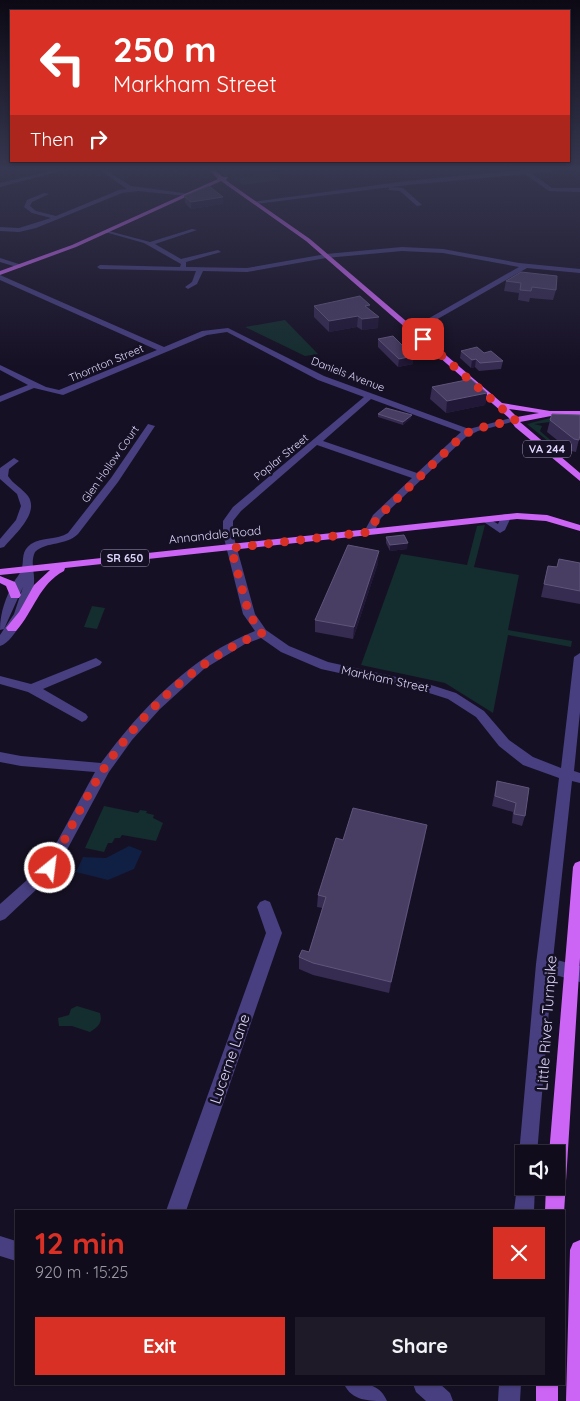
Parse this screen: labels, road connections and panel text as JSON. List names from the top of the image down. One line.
{"streets":{"main road":["VA 244","Annandale Road","SR 650","Little River Turnpike"],"street":["Thornton Street","Daniels Avenue","Poplar Street","Glen Hollow Court","Markham Street","Lucerne Lane"]},"crossings":[["Thornton Street","Daniels Avenue"],["Daniels Avenue","Poplar Street"],["Poplar Street","Annandale Road"],["Poplar Street","Markham Street"],["Glen Hollow Court","Annandale Road"],["Annandale Road","Markham Street"]],"page":{"turn":["250 m","Markham Street"],"then":"Then","heading":["12 min","920 m · 15:25"],"buttons":["Exit","Share"]}}
